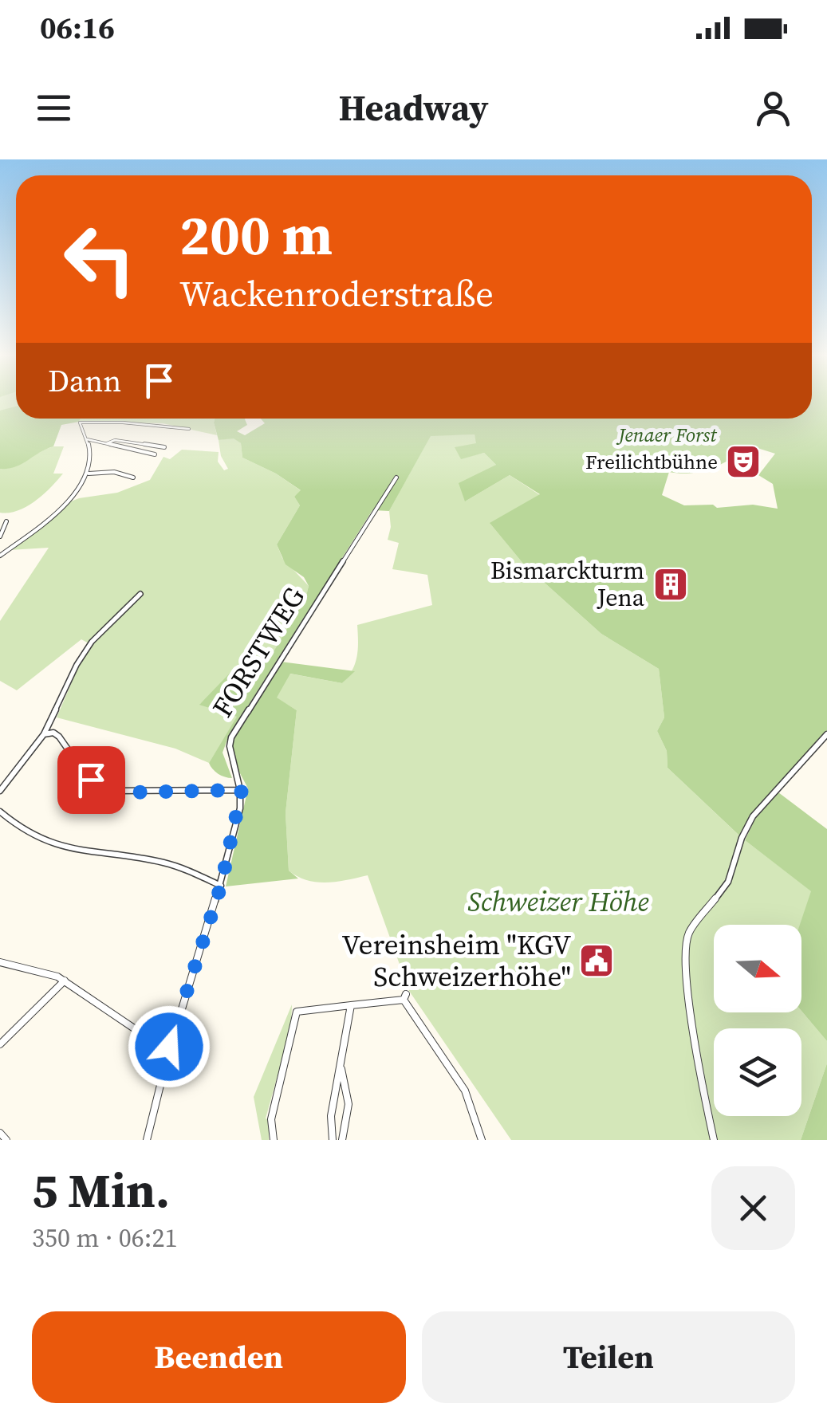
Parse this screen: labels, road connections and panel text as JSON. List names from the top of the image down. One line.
{"streets":{"street":["FORSTWEG"]},"parks":["Jenaer Forst","Schweizer Höhe"],"places":{"theatre":["Freilichtbühne"],"building":["Bismarckturm Jena"],"public building":["Vereinsheim \"KGV Schweizerhöhe\""]},"north":"right","page":{"status":"06:16","header":"Headway","turn":["200 m","Wackenroderstraße"],"then":"Dann","heading":["5 Min.","350 m · 06:21"],"buttons":["Beenden","Teilen"]}}
